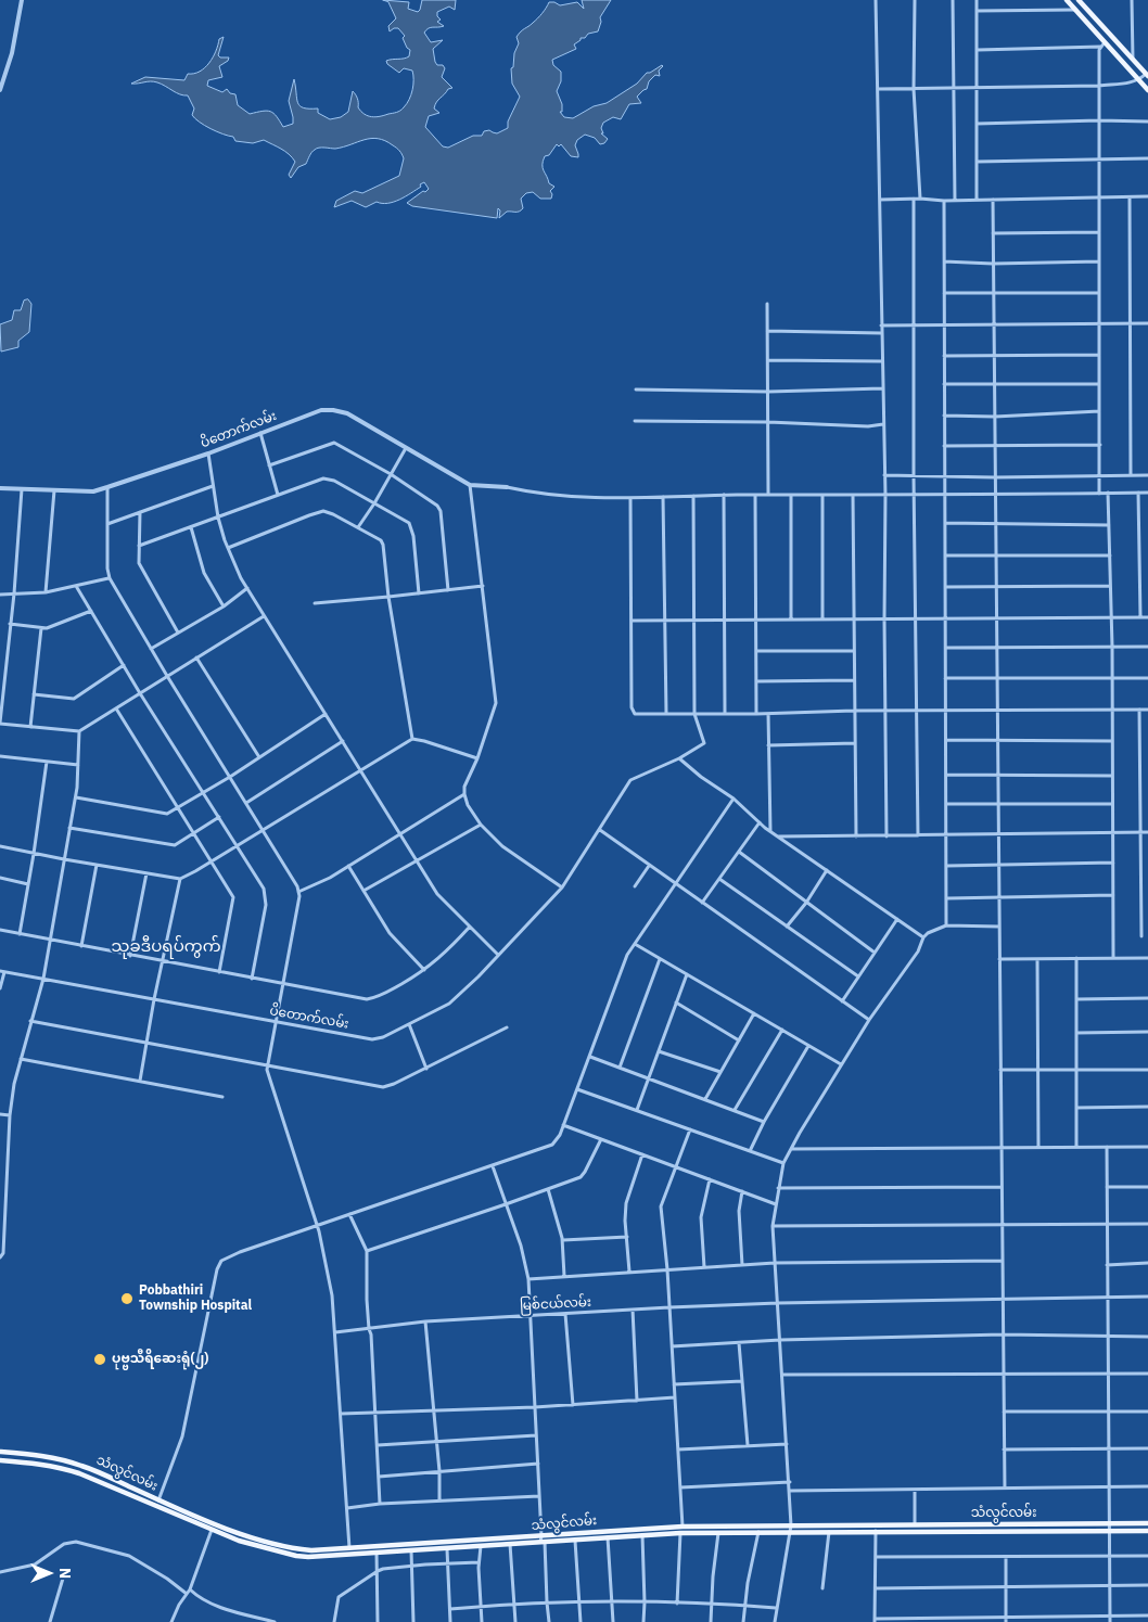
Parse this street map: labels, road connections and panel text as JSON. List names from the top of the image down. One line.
{"streets":{"main road":["သံလွင်လမ်း"],"street":["ပိတောက်လမ်း","မြစ်ငယ်လမ်း"]},"districts":["သုခဒီပရပ်ကွက်"],"places":["Pobbathiri Township Hospital","ပုဗ္ဗသီရိဆေးရုံ(၂)"],"north":"right"}
